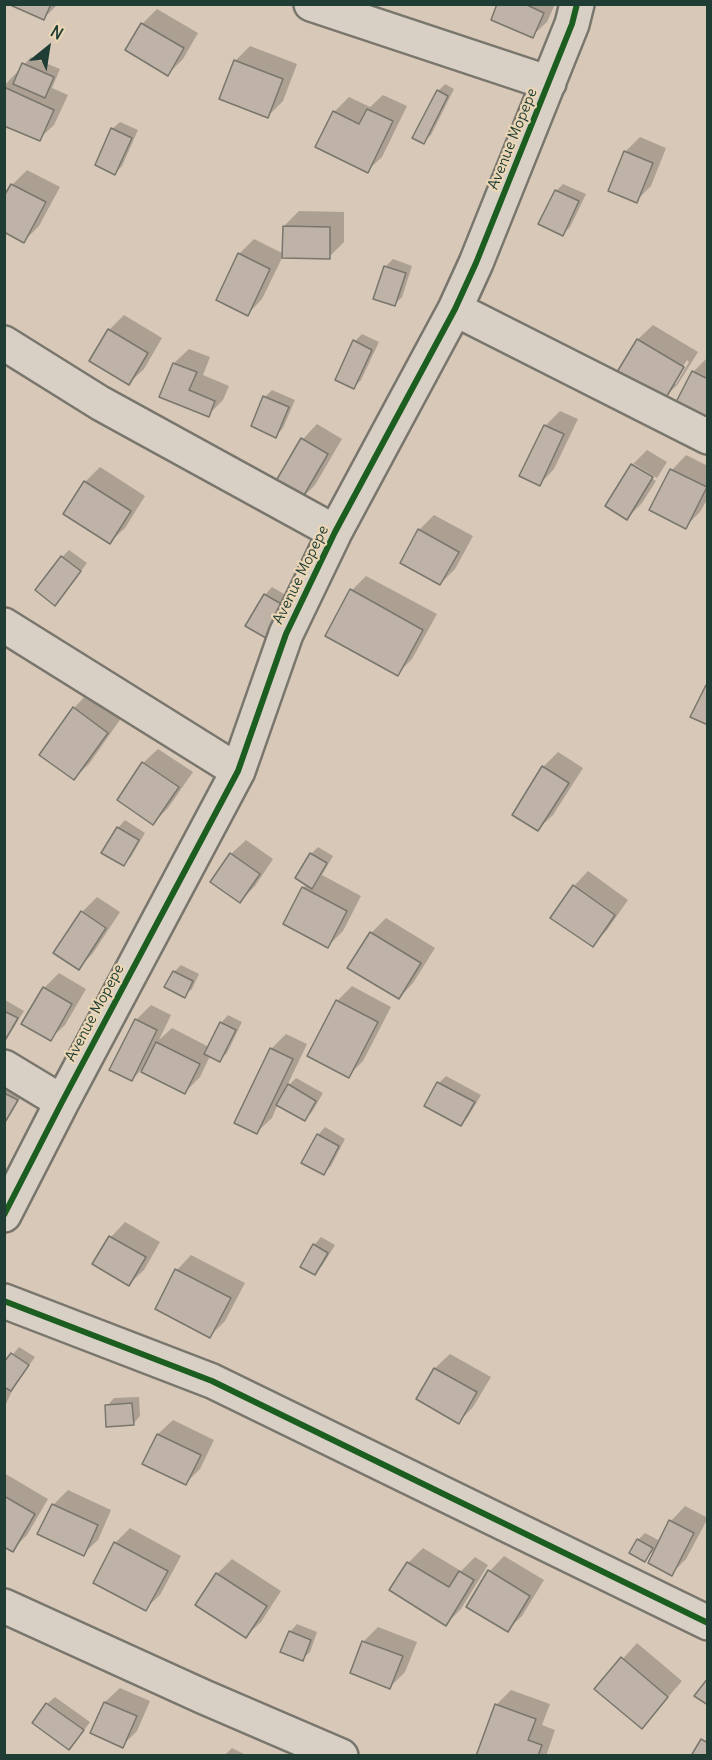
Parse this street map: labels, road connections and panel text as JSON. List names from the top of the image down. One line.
{"streets":{"street":["Avenue Mopepe"]},"north":"top right"}
